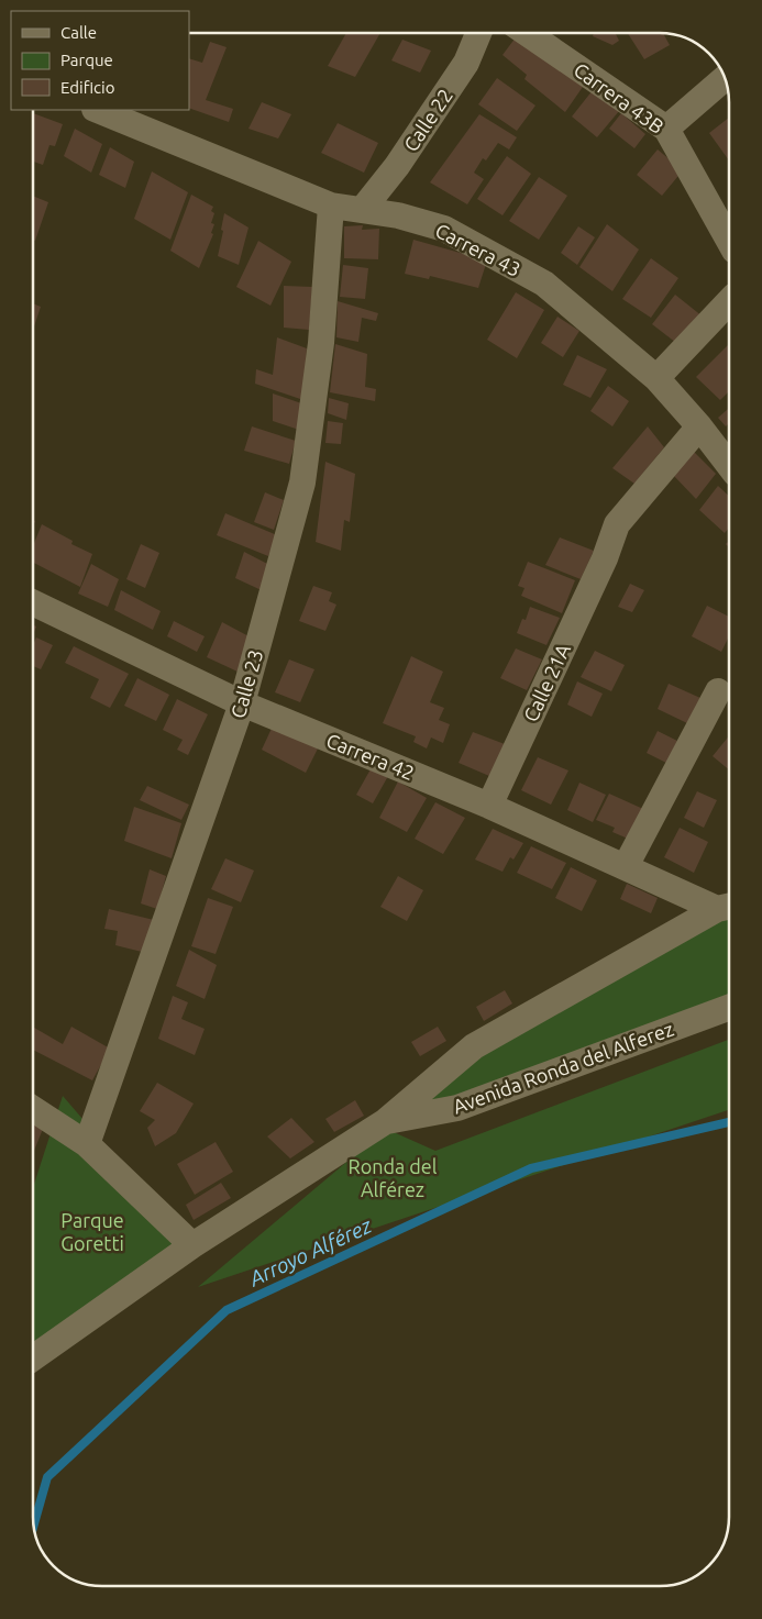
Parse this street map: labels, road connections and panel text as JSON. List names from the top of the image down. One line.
{"streets":{"street":["Carrera 43B","Calle 22","Carrera 43","Calle 21A","Calle 23","Carrera 42","Avenida Ronda del Alferez"]},"crossings":[["Calle 22","Carrera 43"],["Carrera 43","Calle 21A"],["Carrera 43","Calle 23"],["Calle 21A","Carrera 42"],["Calle 23","Carrera 42"]],"water":["Arroyo Alférez"],"parks":["Ronda del Alférez","Parque Goretti"],"legend":["Calle","Parque","Edificio"]}
